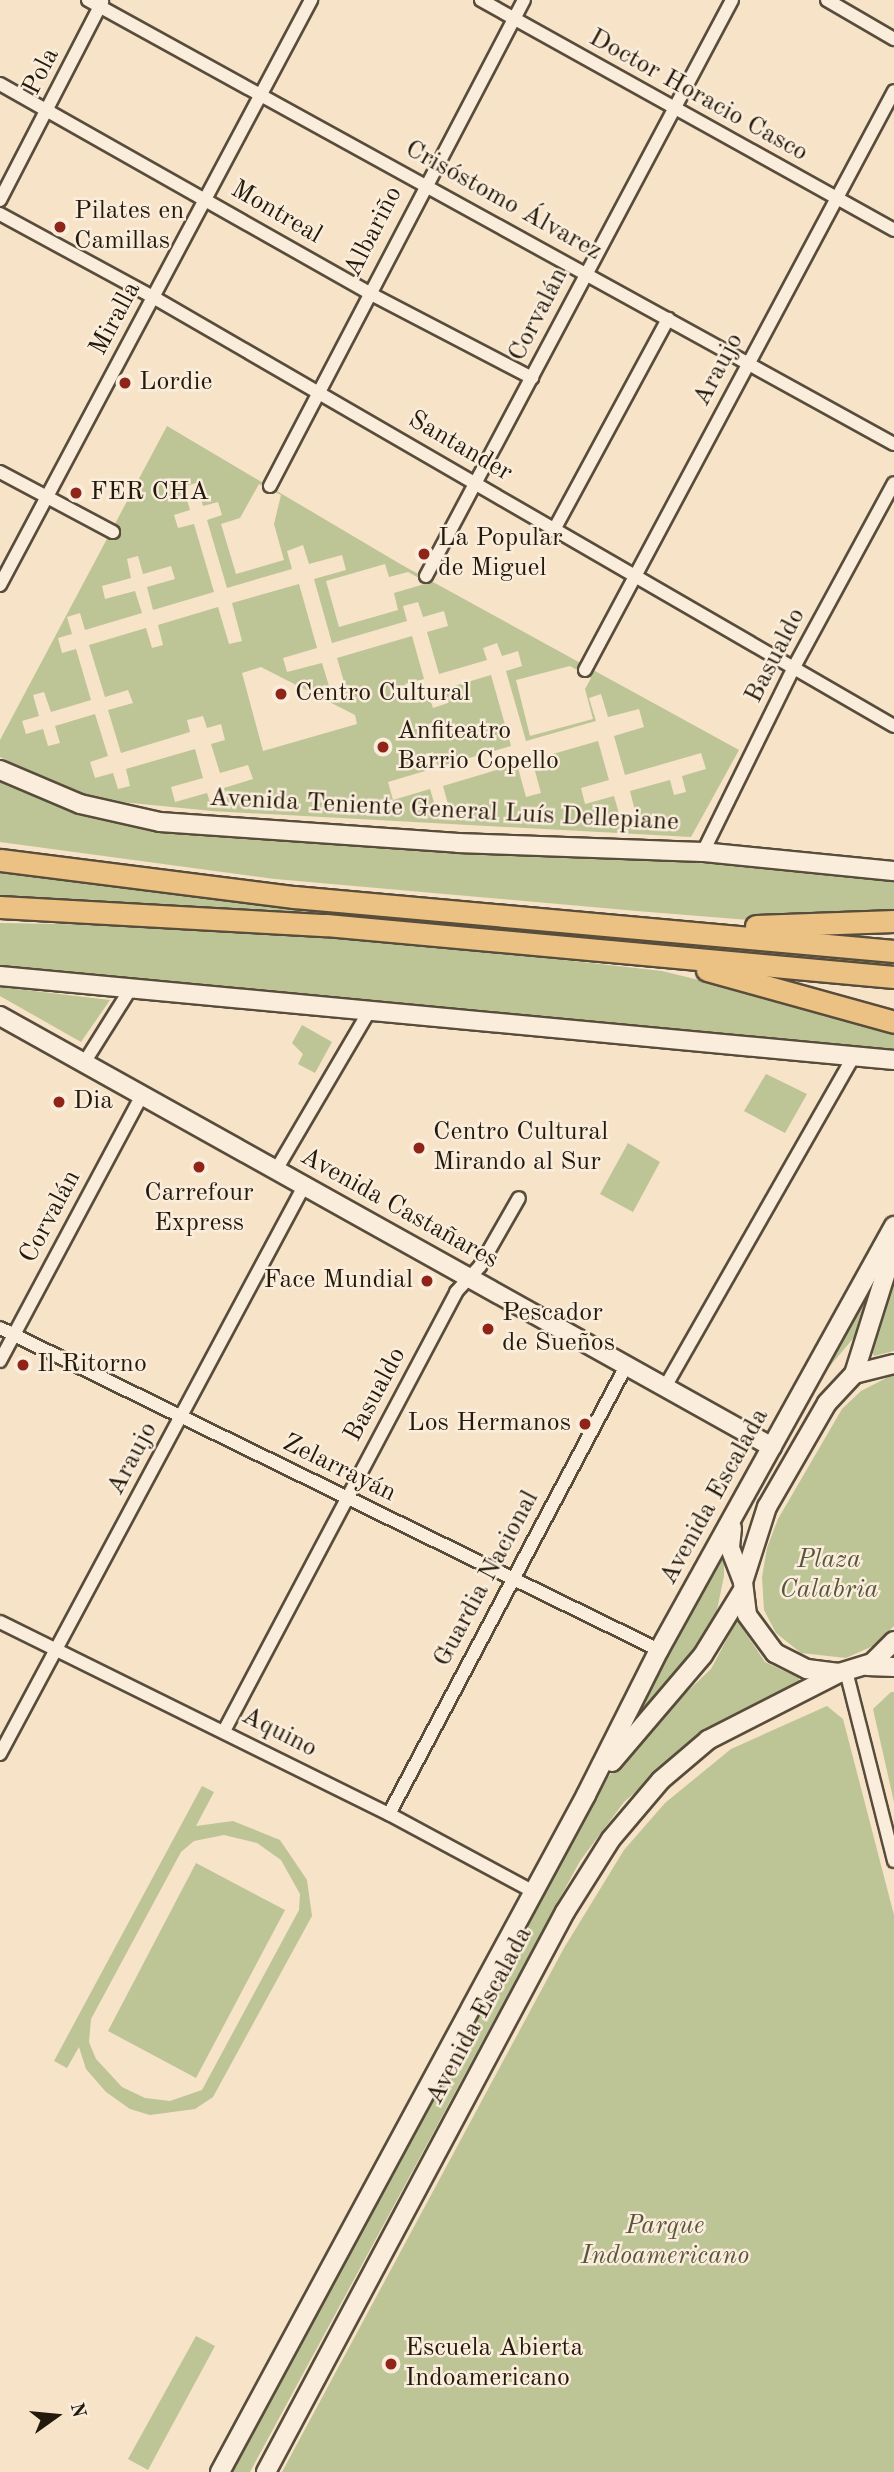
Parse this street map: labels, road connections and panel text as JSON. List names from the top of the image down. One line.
{"streets":{"street":["Pola","Doctor Horacio Casco","Crisóstomo Álvarez","Montreal","Albariño","Corvalán","Miralla","Araujo","Santander","Basualdo","Avenida Teniente General Luís Dellepiane","Avenida Castañares","Zelarrayán","Avenida Escalada","Guardia Nacional","Aquino"]},"crossings":[["Pola","Crisóstomo Álvarez"],["Pola","Montreal"],["Doctor Horacio Casco","Albariño"],["Doctor Horacio Casco","Corvalán"],["Doctor Horacio Casco","Araujo"],["Crisóstomo Álvarez","Albariño"],["Crisóstomo Álvarez","Corvalán"],["Crisóstomo Álvarez","Miralla"],["Crisóstomo Álvarez","Araujo"],["Montreal","Albariño"],["Montreal","Corvalán"],["Montreal","Miralla"],["Albariño","Santander"],["Corvalán","Santander"],["Corvalán","Avenida Castañares"],["Corvalán","Zelarrayán"],["Miralla","Santander"],["Araujo","Santander"],["Araujo","Avenida Castañares"],["Araujo","Zelarrayán"],["Araujo","Aquino"],["Santander","Basualdo"],["Basualdo","Avenida Teniente General Luís Dellepiane"],["Basualdo","Avenida Castañares"],["Basualdo","Zelarrayán"],["Basualdo","Aquino"],["Avenida Castañares","Avenida Escalada"],["Avenida Castañares","Guardia Nacional"],["Zelarrayán","Avenida Escalada"],["Zelarrayán","Guardia Nacional"],["Avenida Escalada","Aquino"],["Guardia Nacional","Aquino"]],"parks":["Plaza Calabria","Parque Indoamericano"],"places":["Pilates en Camillas","Lordie","FER CHA","La Popular de Miguel","Centro Cultural","Anfiteatro Barrio Copello","Dia","Centro Cultural Mirando al Sur","Carrefour Express","Face Mundial","Pescador de Sueños","Il Ritorno","Los Hermanos","Escuela Abierta Indoamericano"],"north":"right"}
